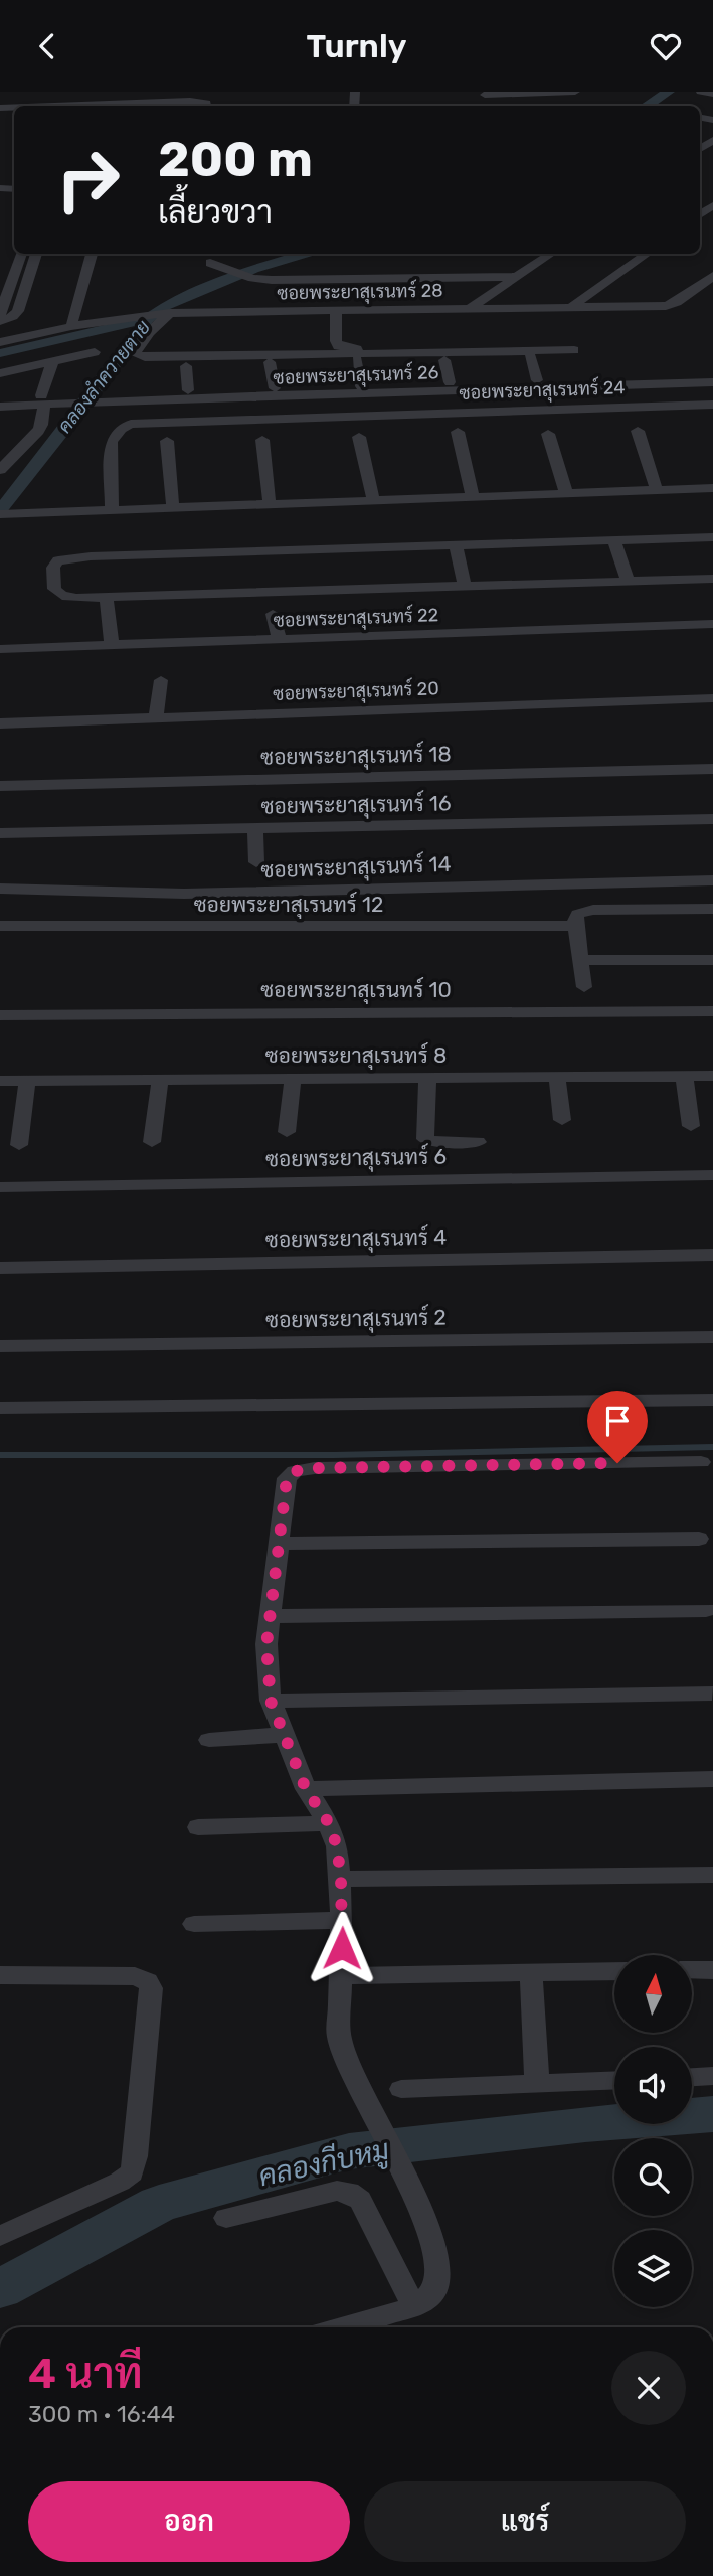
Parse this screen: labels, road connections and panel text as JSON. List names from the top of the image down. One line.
{"streets":{"street":["ซอยพระยาสุเรนทร์ 28","ซอยพระยาสุเรนทร์ 26","ซอยพระยาสุเรนทร์ 24","ซอยพระยาสุเรนทร์ 22","ซอยพระยาสุเรนทร์ 20","ซอยพระยาสุเรนทร์ 18","ซอยพระยาสุเรนทร์ 16","ซอยพระยาสุเรนทร์ 14","ซอยพระยาสุเรนทร์ 12","ซอยพระยาสุเรนทร์ 10","ซอยพระยาสุเรนทร์ 8","ซอยพระยาสุเรนทร์ 6","ซอยพระยาสุเรนทร์ 4","ซอยพระยาสุเรนทร์ 2"]},"water":["คลองลำควายตาย","คลองกีบหมู"],"north":"top","page":{"header":"Turnly","turn":["200 m","เลี้ยวขวา"],"heading":["4 นาที","300 m · 16:44"],"buttons":["ออก","แชร์"]}}
